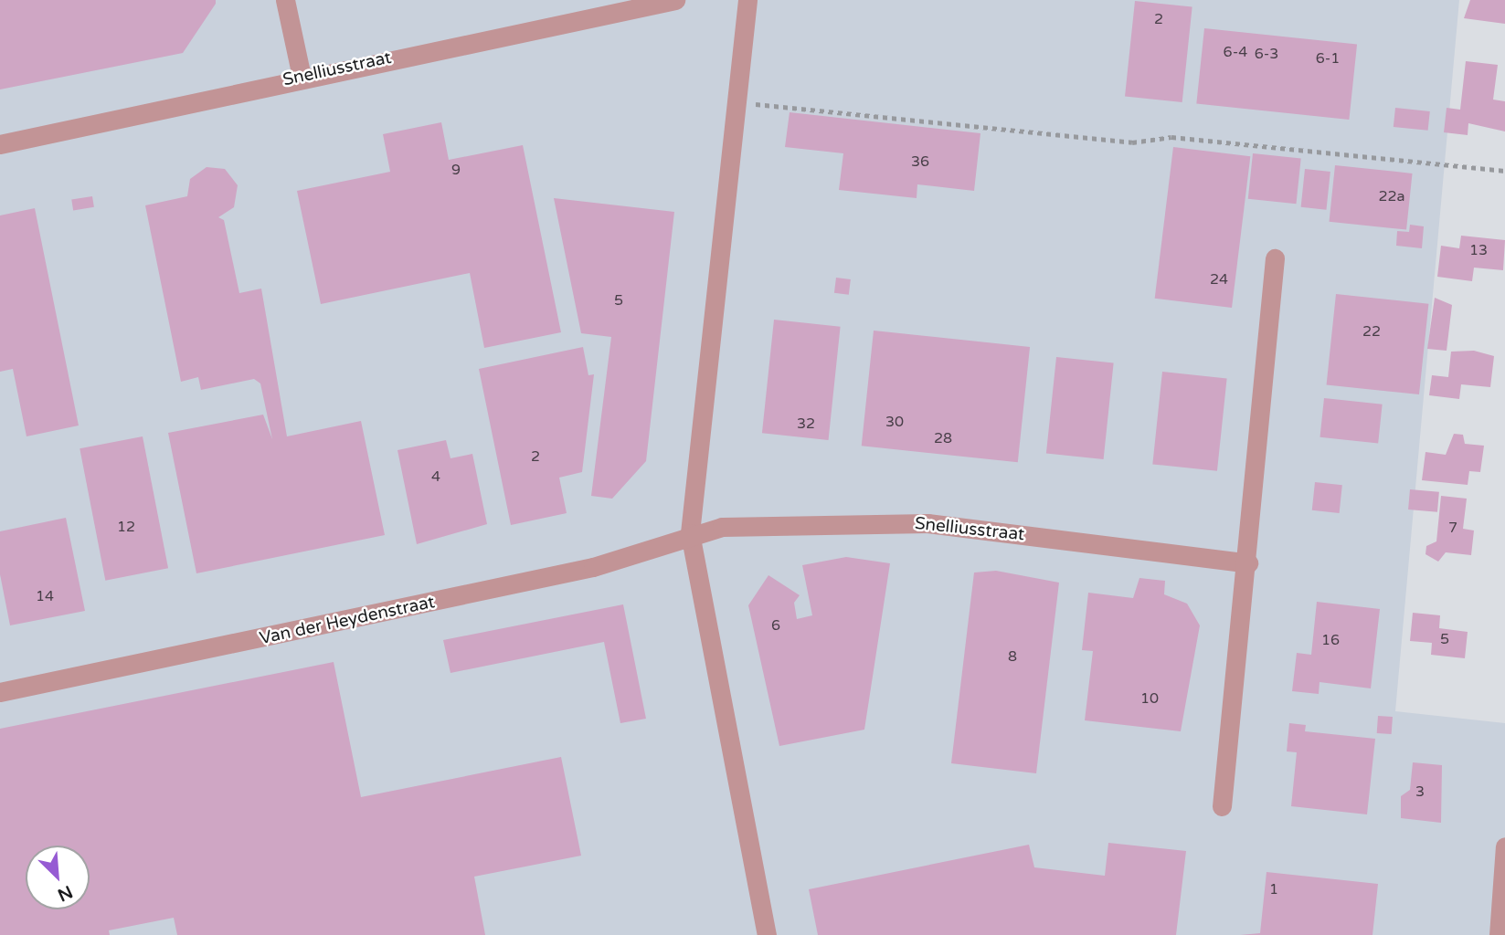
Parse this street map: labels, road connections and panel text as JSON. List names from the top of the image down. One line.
{"streets":{"street":["Snelliusstraat","Van der Heydenstraat"]},"crossings":[["Snelliusstraat","Van der Heydenstraat"]],"house_numbers":["2","6-4","6-3","6-1","36","9","22a","13","24","5","22","30","32","28","2","4","12","7","14","6","5","16","8","10","3","1"],"north":"bottom right"}
